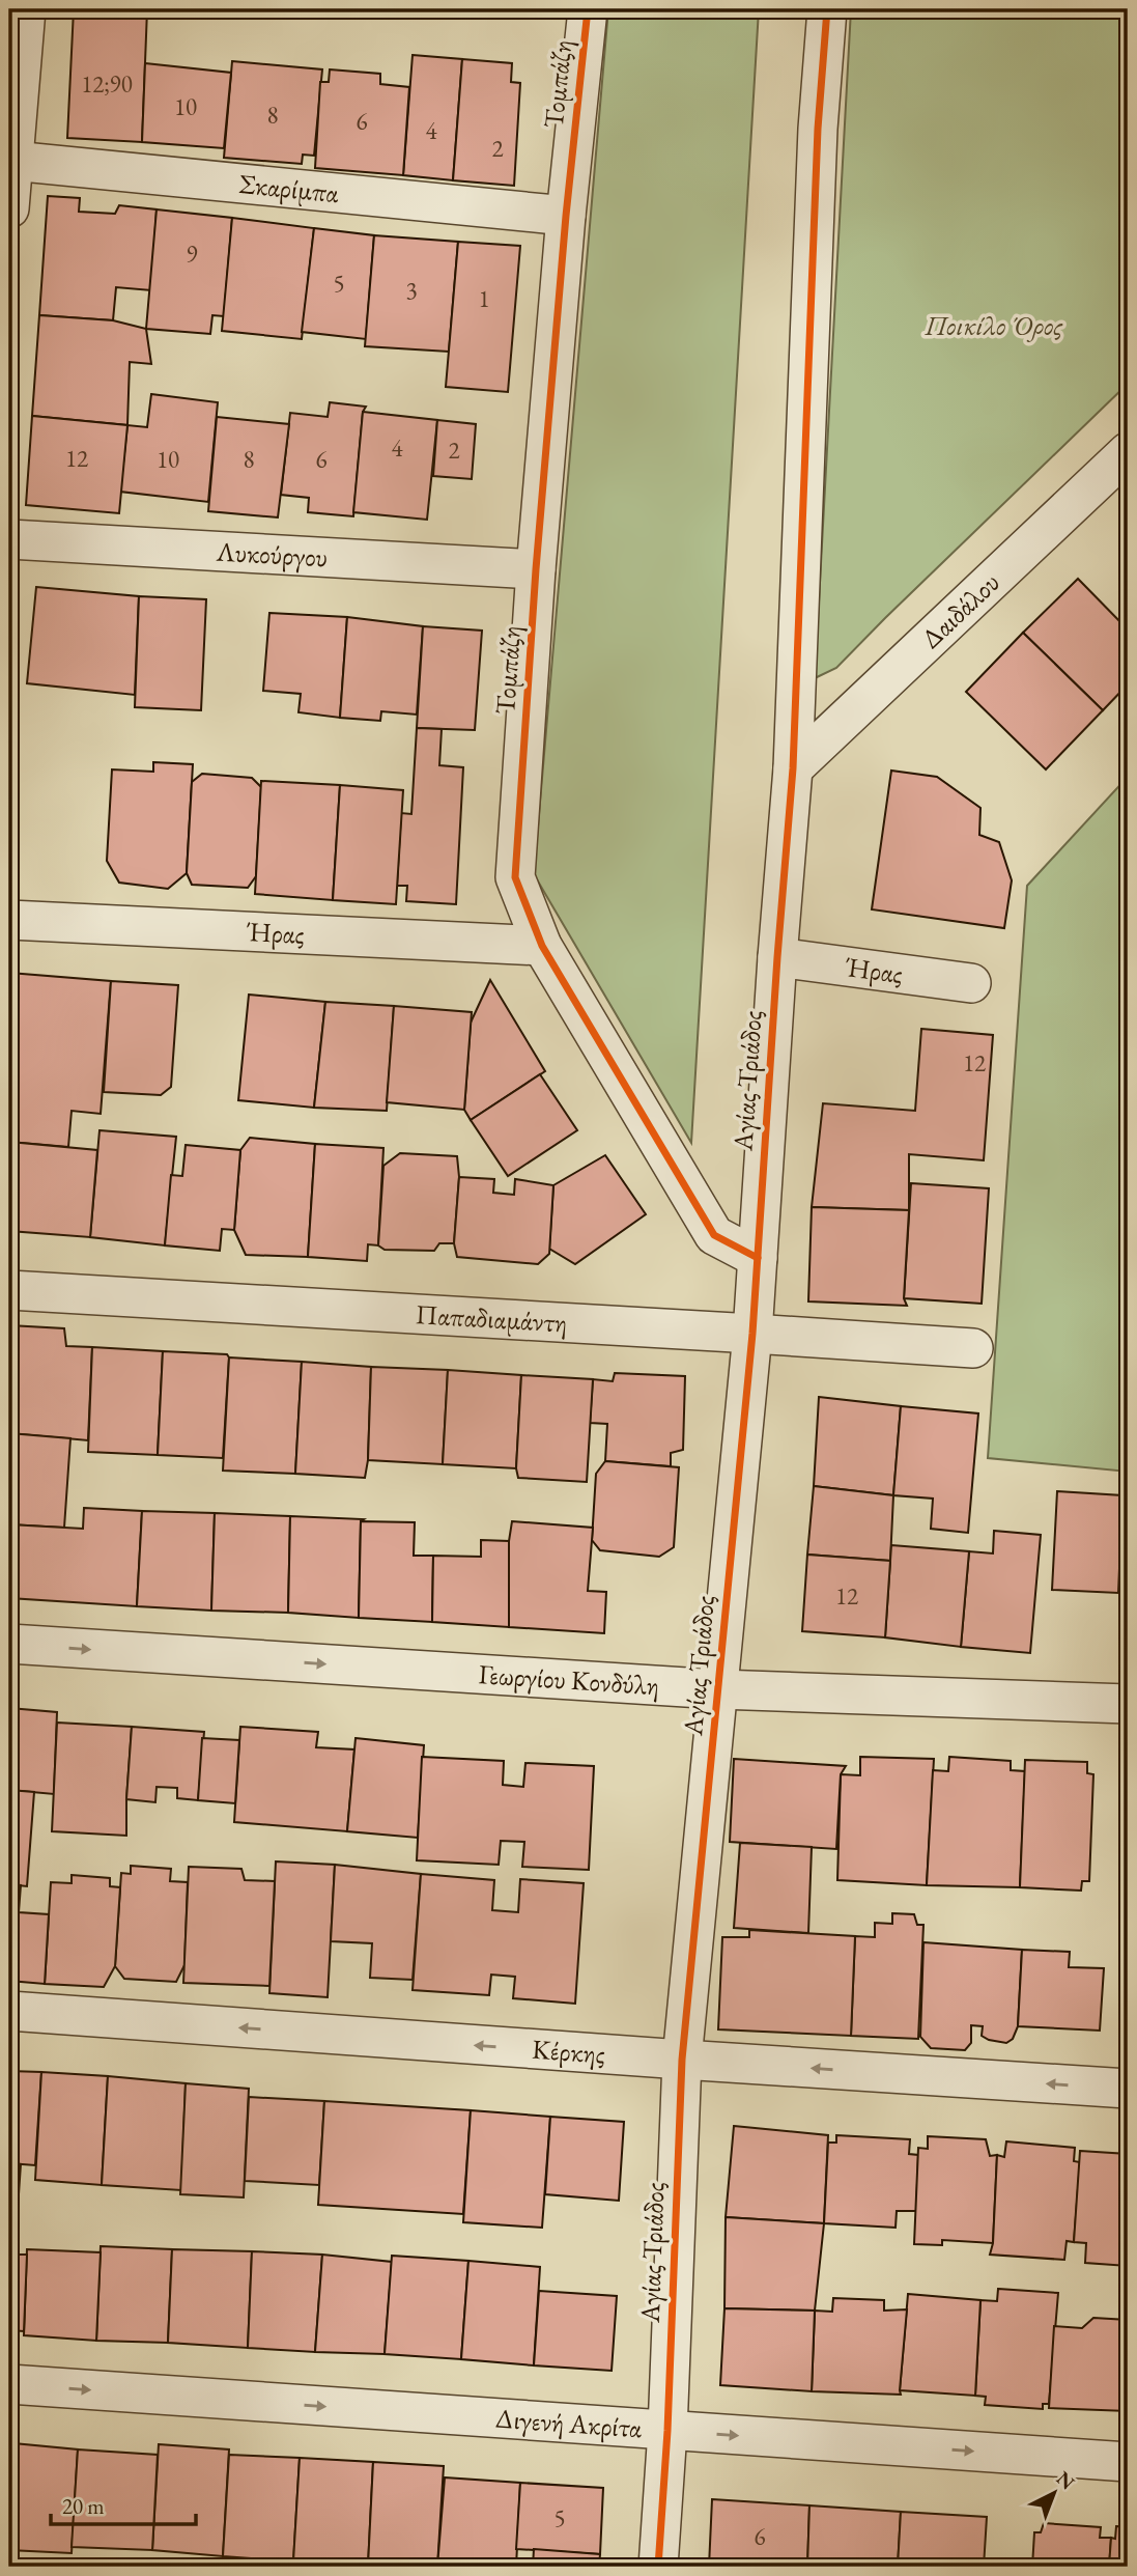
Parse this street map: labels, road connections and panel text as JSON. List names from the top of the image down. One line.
{"streets":{"street":["Τομπάζη","Σκαρίμπα","Λυκούργου","Δαιδάλου","Ήρας","Αγίας Τριάδος","Παπαδιαμάντη","Γεωργίου Κονδύλη","Κέρκης","Διγενή Ακρίτα"]},"crossings":[["Τομπάζη","Σκαρίμπα"],["Τομπάζη","Λυκούργου"],["Τομπάζη","Ήρας"],["Τομπάζη","Αγίας Τριάδος"],["Δαιδάλου","Αγίας Τριάδος"],["Ήρας","Αγίας Τριάδος"],["Αγίας Τριάδος","Παπαδιαμάντη"],["Αγίας Τριάδος","Γεωργίου Κονδύλη"],["Αγίας Τριάδος","Κέρκης"],["Αγίας Τριάδος","Διγενή Ακρίτα"]],"one_way":["Γεωργίου Κονδύλη","Κέρκης","Διγενή Ακρίτα"],"parks":["Ποικίλο Όρος"],"house_numbers":["12;90","10","8","6","4","2","9","5","3","1","4","2","12","10","8","6","12","12","5","6"],"scale_bar":"20 m","north":"top right"}
